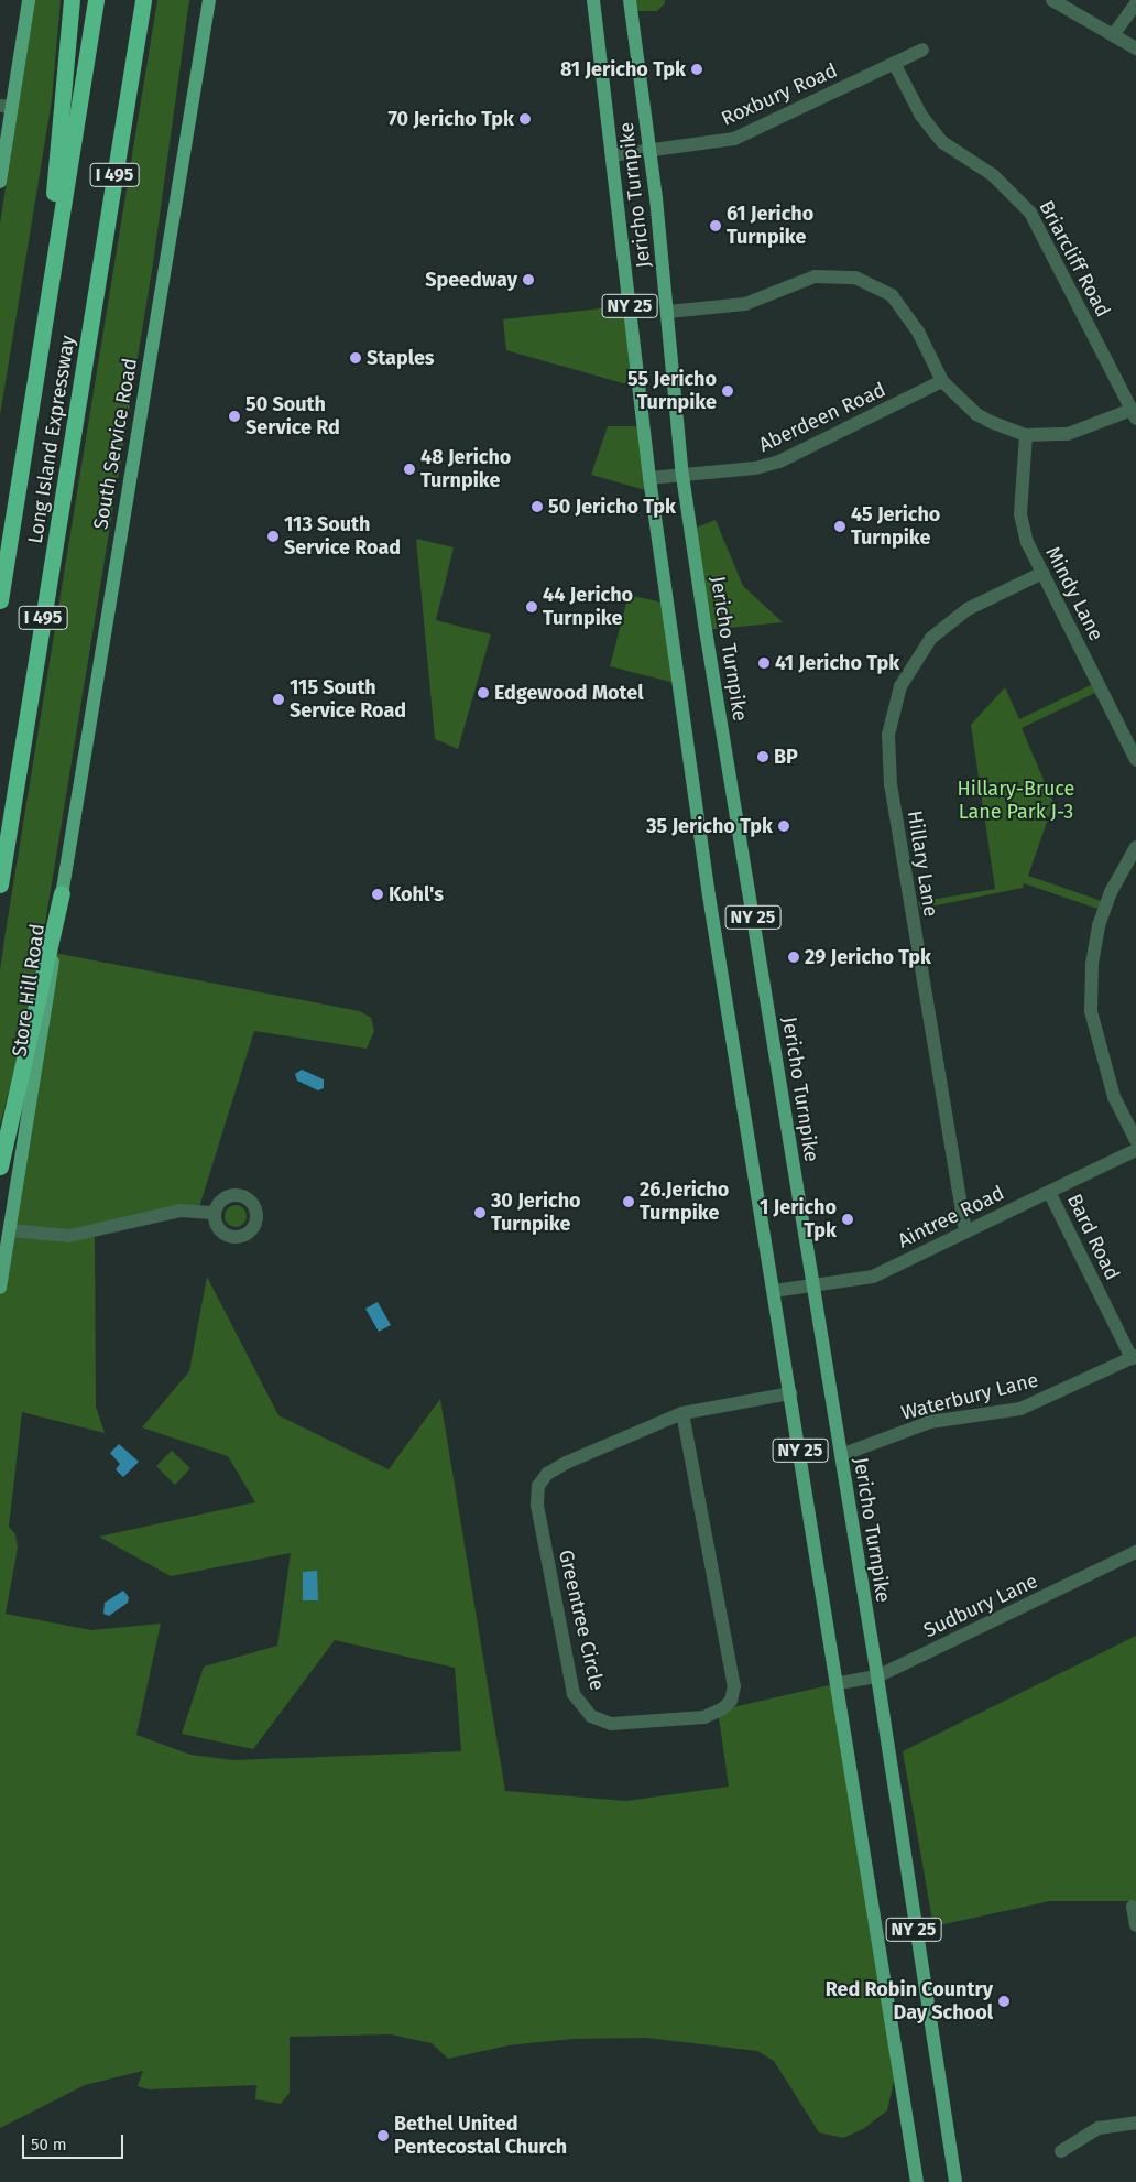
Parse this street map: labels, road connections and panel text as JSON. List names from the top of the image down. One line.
{"streets":{"highway":["I 495","Long Island Expressway"],"main road":["Jericho Turnpike","NY 25","South Service Road","Store Hill Road"],"street":["Roxbury Road","Briarcliff Road","Aberdeen Road","Mindy Lane","Hillary Lane","Aintree Road","Bard Road","Waterbury Lane","Sudbury Lane","Greentree Circle"]},"crossings":[["Roxbury Road","Jericho Turnpike"],["Roxbury Road","Briarcliff Road"],["Jericho Turnpike","Aberdeen Road"],["Jericho Turnpike","Aintree Road"],["Jericho Turnpike","Waterbury Lane"],["Jericho Turnpike","Sudbury Lane"],["Jericho Turnpike","Greentree Circle"],["South Service Road","Store Hill Road"],["Mindy Lane","Hillary Lane"],["Hillary Lane","Aintree Road"],["Aintree Road","Bard Road"],["Bard Road","Waterbury Lane"]],"parks":["Hillary-Bruce Lane Park J-3"],"places":["81 Jericho Tpk","70 Jericho Tpk","61 Jericho Turnpike","Speedway","Staples","55 Jericho Turnpike","50 South Service Rd","48 Jericho Turnpike","50 Jericho Tpk","45 Jericho Turnpike","113 South Service Road","44 Jericho Turnpike","41 Jericho Tpk","Edgewood Motel","115 South Service Road","BP","35 Jericho Tpk","Kohl's","29 Jericho Tpk","26.Jericho Turnpike","30 Jericho Turnpike","1 Jericho Tpk","Red Robin Country Day School","Bethel United Pentecostal Church"],"scale_bar":"50 m"}
